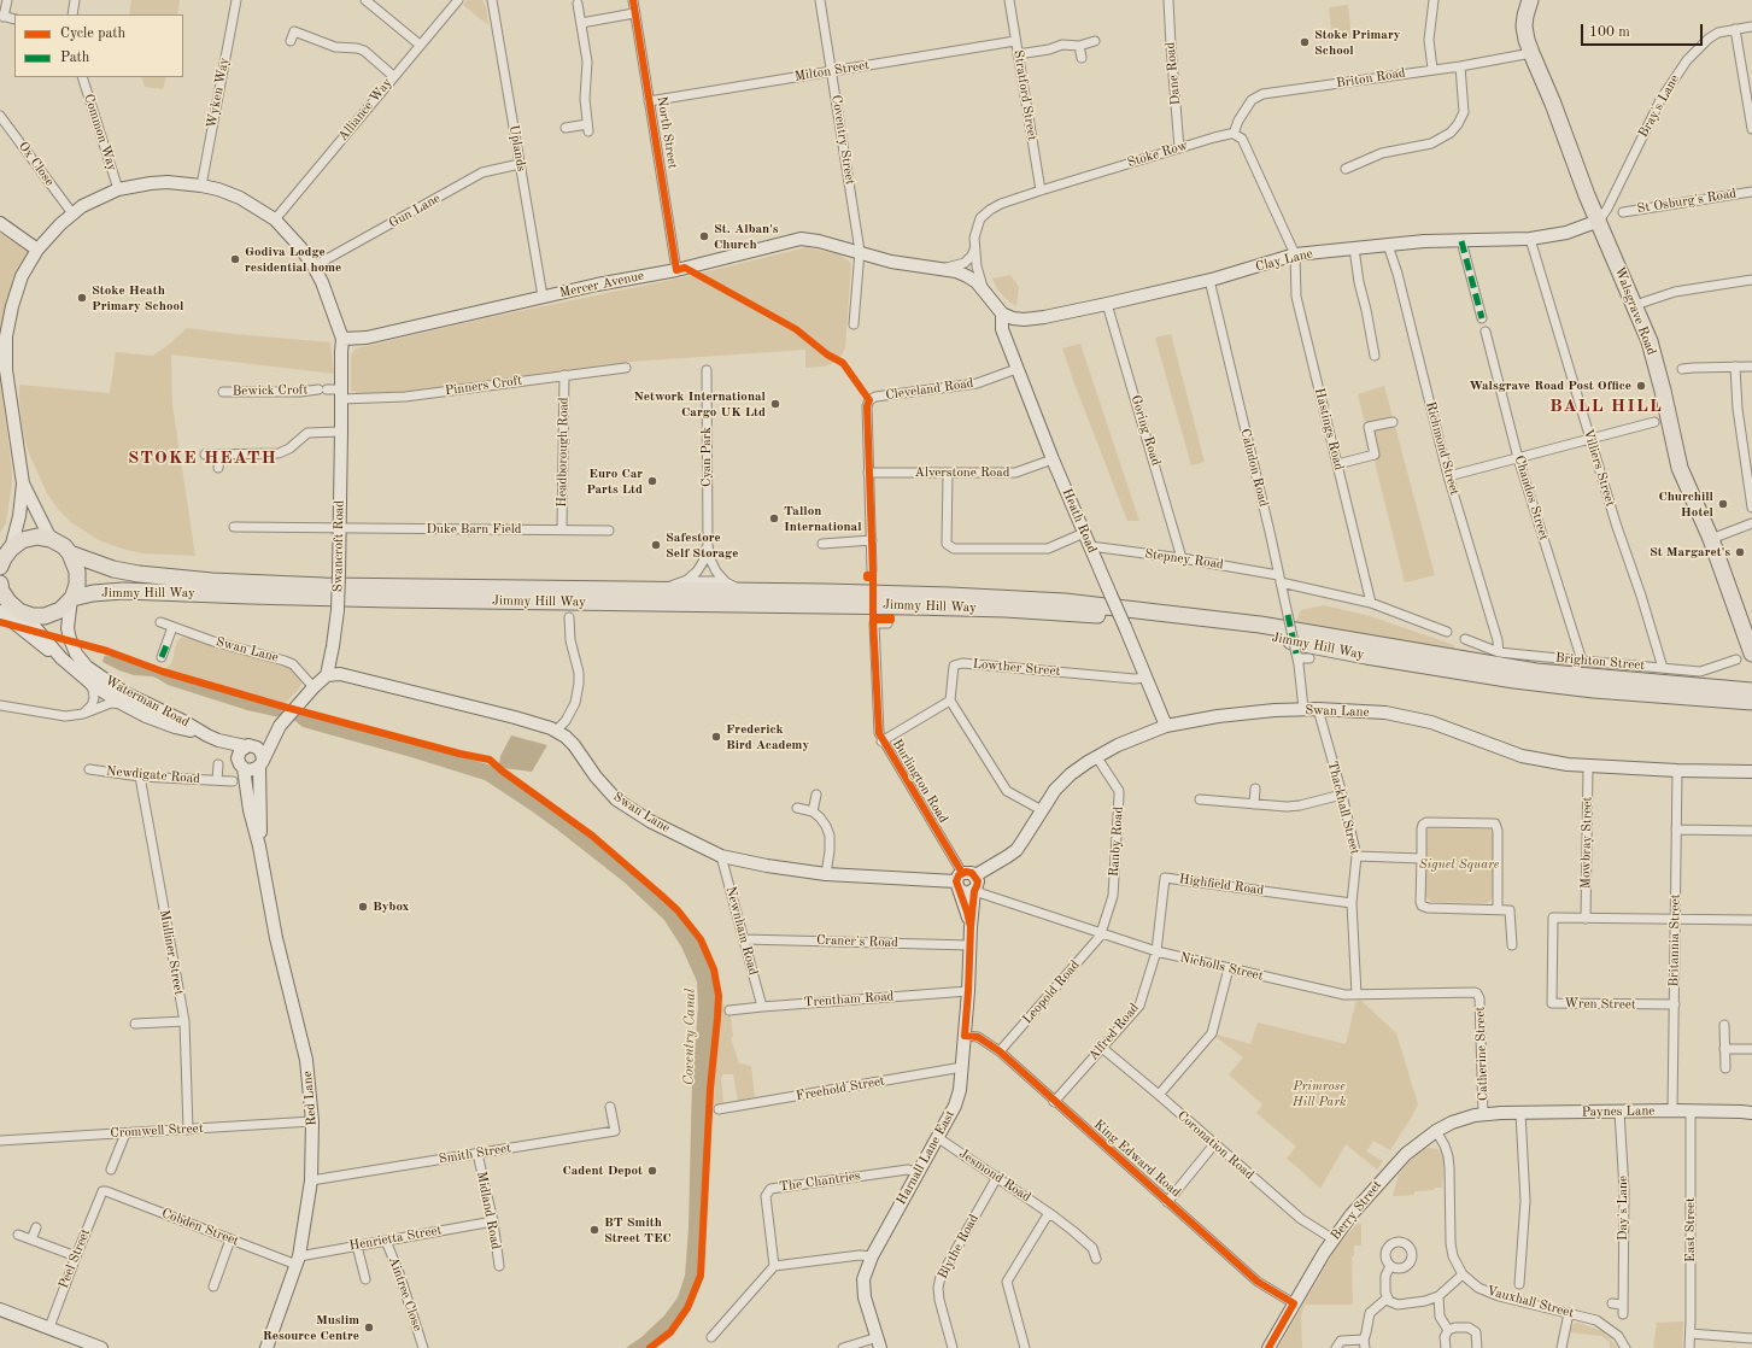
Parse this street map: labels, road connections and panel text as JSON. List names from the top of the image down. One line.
{"streets":{"highway":["Walsgrave Road","Jimmy Hill Way"],"street":["Milton Street","Dane Road","Briton Road","Wyken Way","Stratford Street","Bray's Lane","Alliance Way","Common Way","North Street","Coventry Street","Uplands","Stoke Row","Ox Close","St Osburg's Road","Gun Lane","Clay Lane","Mercer Avenue","Pinners Croft","Cleveland Road","Bewick Croft","Hastings Road","Goring Road","Richmond Street","Headborough Road","Cyan Park","Caludon Road","Villiers Street","Alverstone Road","Chandos Street","Heath Road","Duke Barn Field","Swancroft Road","Stepney Road","Swan Lane","Brighton Street","Lowther Street","Waterman Road","Newdigate Road","Burlington Road","Thackhall Street","Ranby Road","Mowbray Street","Highfield Road","Newnham Road","Britannia Street","Craner's Road","Mulliner Street","Nicholls Street","Leopold Road","Trentham Road","Wren Street","Alfred Road","Catherine Street","Freehold Street","Red Lane","Paynes Lane","Cromwell Street","Coronation Road","Smith Street","Harnall Lane East","King Edward Road","Jesmond Road","The Chantries","Day's Lane","Midland Road","Berry Street","Cobden Street","East Street","Henrietta Street","Blythe Road","Peel Street","Aintree Close","Vauxhall Street"]},"crossings":[["Milton Street","Stratford Street"],["Milton Street","North Street"],["Milton Street","Coventry Street"],["Dane Road","Stoke Row"],["Briton Road","Stoke Row"],["Briton Road","Walsgrave Road"],["Stratford Street","Stoke Row"],["Bray's Lane","Clay Lane"],["Bray's Lane","Walsgrave Road"],["North Street","Mercer Avenue"],["Coventry Street","Mercer Avenue"],["Uplands","Gun Lane"],["Uplands","Mercer Avenue"],["Clay Lane","Mercer Avenue"],["Clay Lane","Walsgrave Road"],["Clay Lane","Hastings Road"],["Clay Lane","Goring Road"],["Clay Lane","Richmond Street"],["Clay Lane","Caludon Road"],["Clay Lane","Villiers Street"],["Clay Lane","Heath Road"],["Mercer Avenue","Heath Road"],["Mercer Avenue","Swancroft Road"],["Pinners Croft","Bewick Croft"],["Pinners Croft","Headborough Road"],["Pinners Croft","Swancroft Road"],["Cleveland Road","Alverstone Road"],["Cleveland Road","Heath Road"],["Bewick Croft","Swancroft Road"],["Goring Road","Stepney Road"],["Richmond Street","Brighton Street"],["Headborough Road","Duke Barn Field"],["Cyan Park","Jimmy Hill Way"],["Caludon Road","Stepney Road"],["Caludon Road","Swan Lane"],["Villiers Street","Brighton Street"],["Alverstone Road","Heath Road"],["Chandos Street","Brighton Street"],["Heath Road","Stepney Road"],["Heath Road","Swan Lane"],["Heath Road","Lowther Street"],["Duke Barn Field","Swancroft Road"],["Swancroft Road","Swan Lane"],["Jimmy Hill Way","Waterman Road"],["Swan Lane","Burlington Road"],["Swan Lane","Thackhall Street"],["Swan Lane","Ranby Road"],["Swan Lane","Mowbray Street"],["Swan Lane","Newnham Road"],["Swan Lane","Britannia Street"],["Swan Lane","Harnall Lane East"],["Waterman Road","Red Lane"],["Newdigate Road","Mulliner Street"],["Burlington Road","Harnall Lane East"],["Thackhall Street","Highfield Road"],["Thackhall Street","Nicholls Street"],["Ranby Road","Nicholls Street"],["Ranby Road","Leopold Road"],["Mowbray Street","Wren Street"],["Highfield Road","Nicholls Street"],["Highfield Road","Alfred Road"],["Newnham Road","Craner's Road"],["Newnham Road","Trentham Road"],["Britannia Street","Wren Street"],["Britannia Street","Paynes Lane"],["Craner's Road","Harnall Lane East"],["Mulliner Street","Cromwell Street"],["Nicholls Street","Leopold Road"],["Nicholls Street","Alfred Road"],["Nicholls Street","Catherine Street"],["Nicholls Street","Harnall Lane East"],["Leopold Road","King Edward Road"],["Trentham Road","Harnall Lane East"],["Alfred Road","Coronation Road"],["Alfred Road","King Edward Road"],["Catherine Street","Paynes Lane"],["Catherine Street","Berry Street"],["Freehold Street","Harnall Lane East"],["Red Lane","Cromwell Street"],["Red Lane","Smith Street"],["Red Lane","Cobden Street"],["Red Lane","Henrietta Street"],["Paynes Lane","Day's Lane"],["Paynes Lane","Berry Street"],["Paynes Lane","East Street"],["Coronation Road","Berry Street"],["Smith Street","Midland Road"],["Harnall Lane East","King Edward Road"],["Harnall Lane East","Jesmond Road"],["Harnall Lane East","The Chantries"],["King Edward Road","Berry Street"],["Jesmond Road","Blythe Road"],["Midland Road","Henrietta Street"],["Berry Street","Vauxhall Street"],["Cobden Street","Henrietta Street"],["Cobden Street","Peel Street"],["Henrietta Street","Aintree Close"]],"districts":["BALL HILL","STOKE HEATH"],"water":["Coventry Canal"],"parks":["Signet Square","Primrose Hill Park"],"places":["Stoke Primary School","St. Alban's Church","Godiva Lodge residential home","Stoke Heath Primary School","Walsgrave Road Post Office","Network International Cargo UK Ltd","Euro Car Parts Ltd","Churchill Hotel","Tallon International","Safestore Self Storage","St Margaret's","Frederick Bird Academy","Bybox","Cadent Depot","BT Smith Street TEC","Muslim Resource Centre"],"legend":["Cycle path","Path"],"scale_bar":"100 m"}
